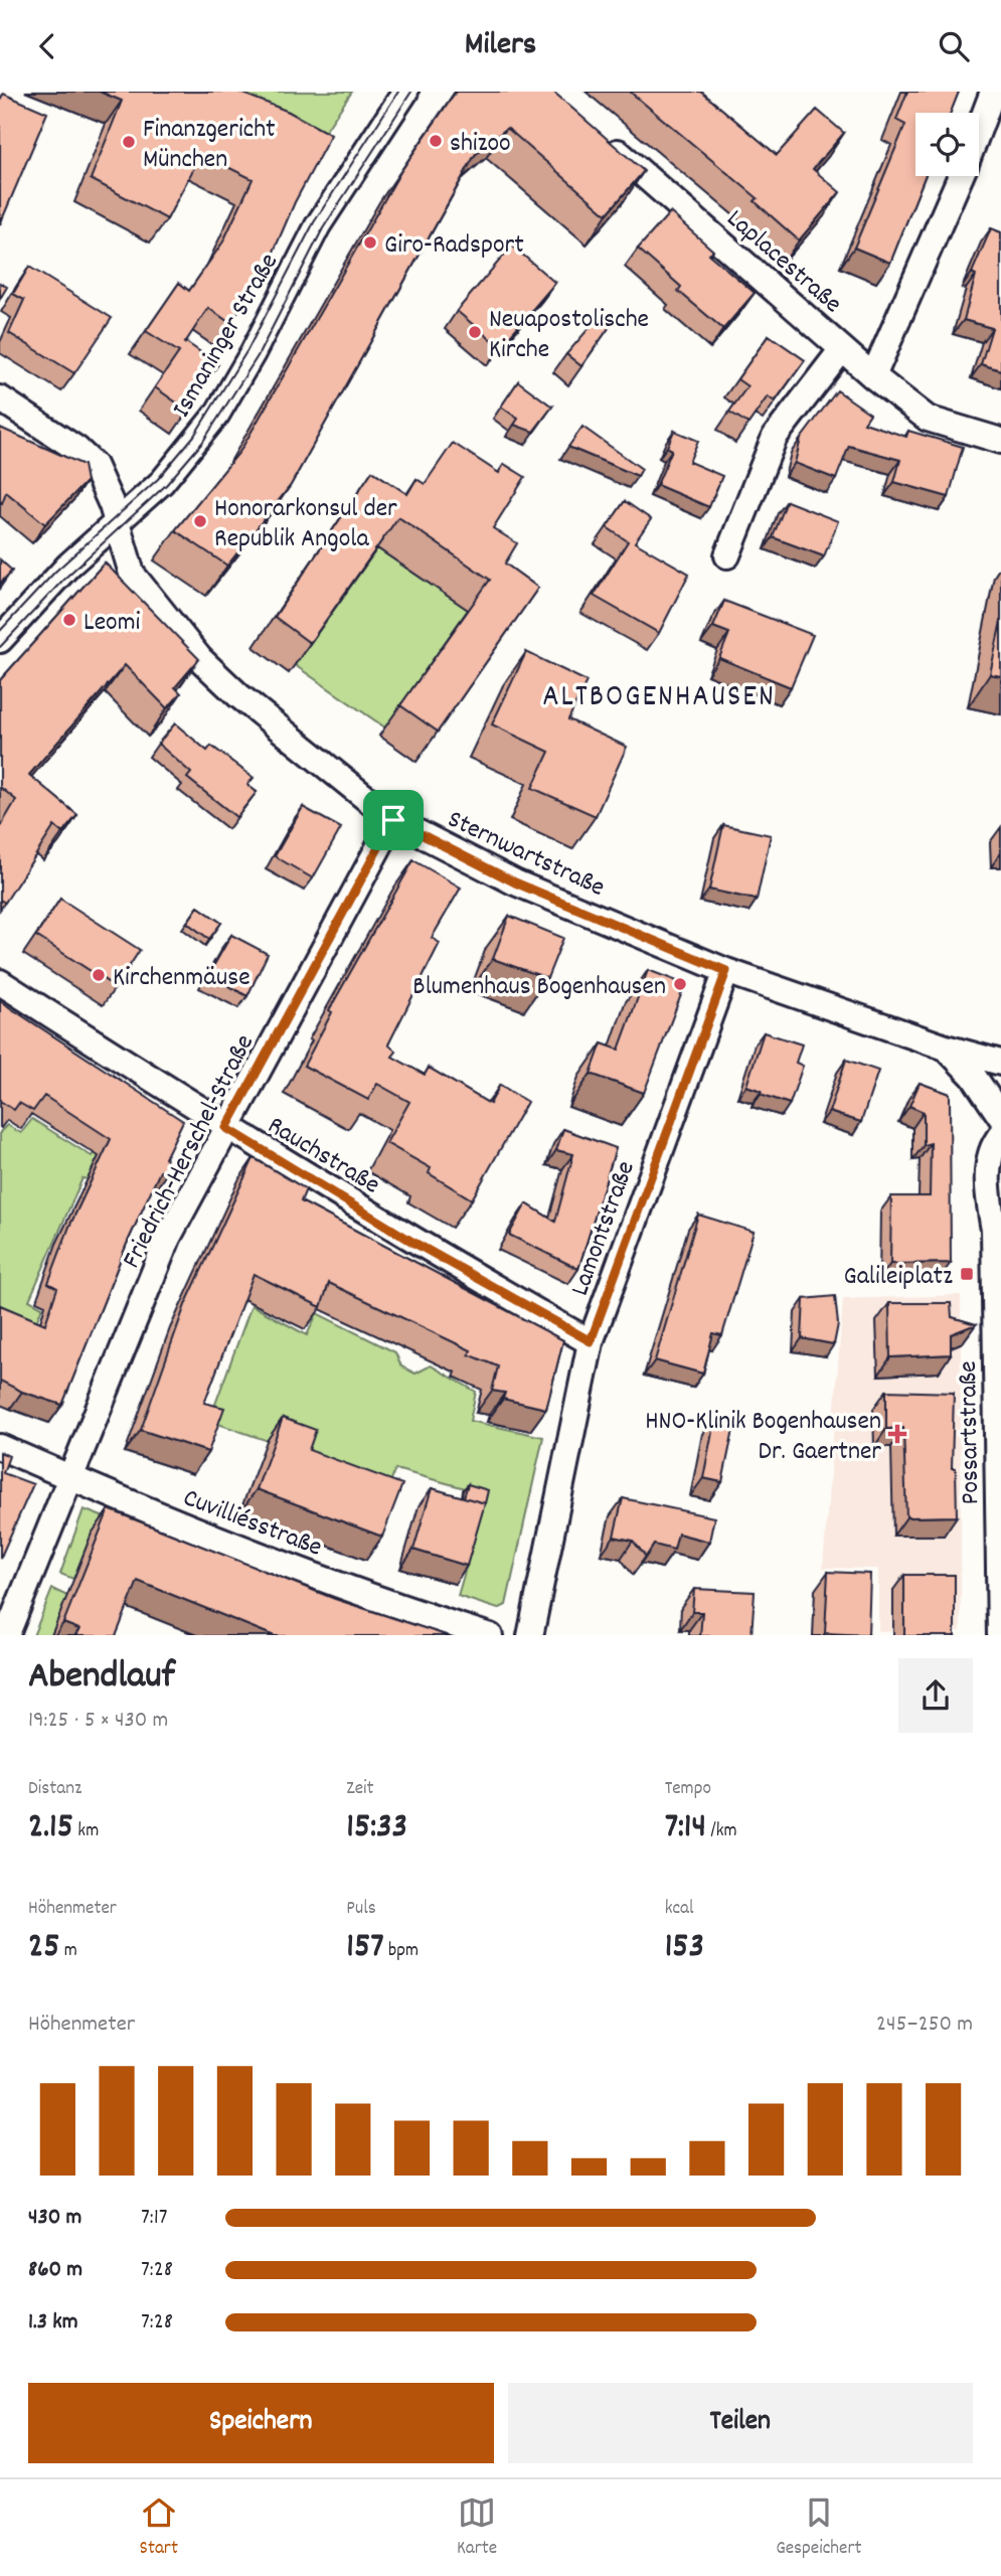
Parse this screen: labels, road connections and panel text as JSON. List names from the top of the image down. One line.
{"streets":{"street":["Laplacestraße","Ismaninger Straße","Sternwartstraße","Friedrich-Herschel-Straße","Rauchstraße","Lamontstraße","Possartstraße","Cuvilliésstraße"]},"crossings":[["Ismaninger Straße","Sternwartstraße"],["Sternwartstraße","Friedrich-Herschel-Straße"],["Sternwartstraße","Lamontstraße"],["Friedrich-Herschel-Straße","Rauchstraße"],["Friedrich-Herschel-Straße","Cuvilliésstraße"],["Rauchstraße","Lamontstraße"]],"districts":["ALTBOGENHAUSEN"],"places":{"other":["shizoo","Finanzgericht München","Giro-Radsport","Neuapostolische Kirche","Honorarkonsul der Republik Angola","Leomi","Kirchenmäuse","Blumenhaus Bogenhausen"],"transit":["Galileiplatz"],"health":["HNO-Klinik Bogenhausen Dr. Gaertner"]},"page":{"header":"Milers","heading":["Abendlauf","19:25 · 5 × 430 m"],"stats":[["Distanz","2.15 km"],["Zeit","15:33"],["Tempo","7:14 /km"],["Höhenmeter","25 m"],["Puls","157 bpm"],["kcal","153"]],"chart":["Höhenmeter","245–250 m"],"list":[{"name":"430 m","note":"7:17"},{"name":"860 m","note":"7:28"},{"name":"1.3 km","note":"7:28"}],"buttons":["Speichern","Teilen"],"tabs":["Start","Karte","Gespeichert"]}}
